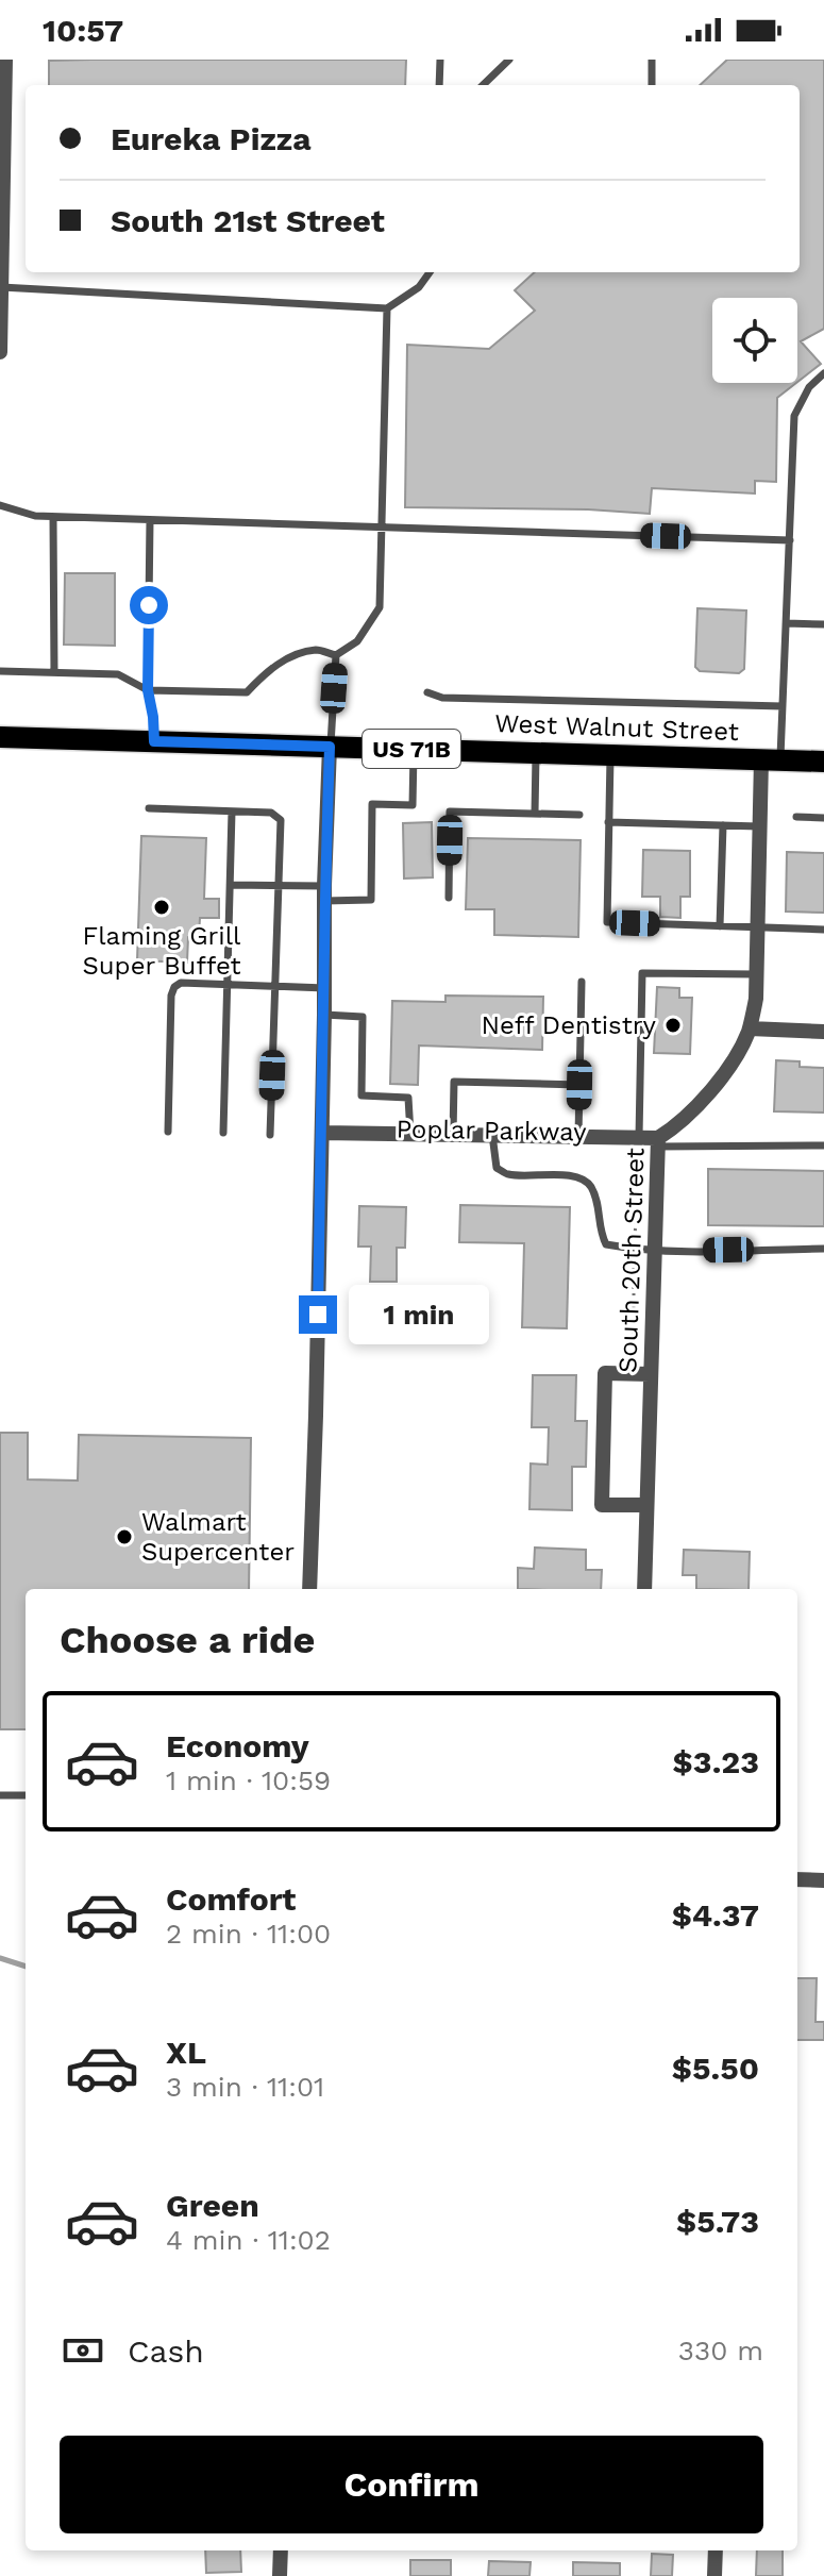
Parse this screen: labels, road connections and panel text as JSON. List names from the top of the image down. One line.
{"streets":{"main road":["West Walnut Street","US 71B"],"street":["South 20th Street"],"path":["Poplar Parkway"]},"crossings":[["West Walnut Street","South 20th Street"]],"places":["Flaming Grill Super Buffet","Neff Dentistry","Walmart Supercenter"],"page":{"status":"10:57","banner":["Eureka Pizza","South 21st Street"],"bubble":"1 min","heading":"Choose a ride","list":[{"name":"Economy","note":"1 min · 10:59","value":"$3.23"},{"name":"Comfort","note":"2 min · 11:00","value":"$4.37"},{"name":"XL","note":"3 min · 11:01","value":"$5.50"},{"name":"Green","note":"4 min · 11:02","value":"$5.73"}],"pay":["Cash","330 m"],"buttons":"Confirm"}}
